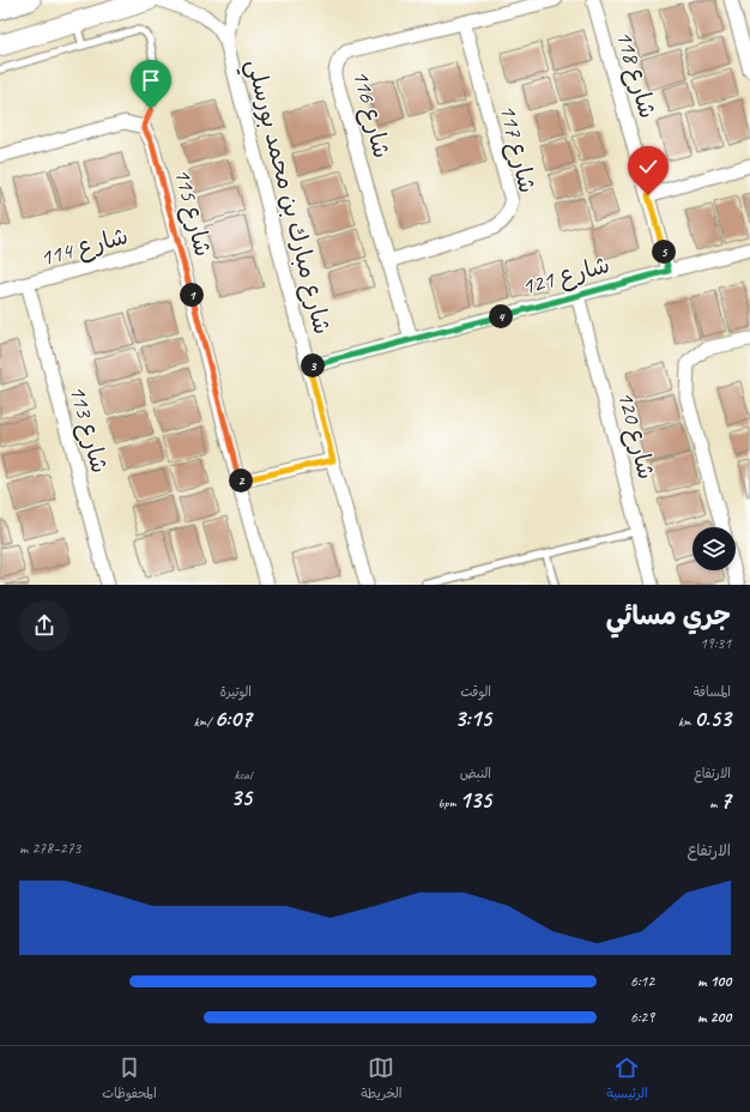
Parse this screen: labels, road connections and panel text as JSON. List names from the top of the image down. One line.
{"streets":{"street":["شارع 118","شارع 116","شارع 117","شارع مبارك بن محمد بورسلي","شارع 115","شارع 114","شارع 121","شارع 113","شارع 120"]},"crossings":[["شارع 118","شارع 121"],["شارع 116","شارع 117"],["شارع 116","شارع 121"],["شارع مبارك بن محمد بورسلي","شارع 121"],["شارع 115","شارع 114"],["شارع 114","شارع 113"],["شارع 121","شارع 120"]],"page":{"pins":["5","1","4","3","2"],"heading":["جري مسائي","19:31"],"stats":[["المسافة","0.53 km"],["الوقت","3:15"],["الوتيرة","6:07 /km"],["الارتفاع","7 m"],["النبض","135 bpm"],["kcal","35"]],"chart":["الارتفاع","273–278 m"],"list":[{"name":"100 m","note":"6:12"},{"name":"200 m","note":"6:29"}],"tabs":["الرئيسية","الخريطة","المحفوظات"]}}
